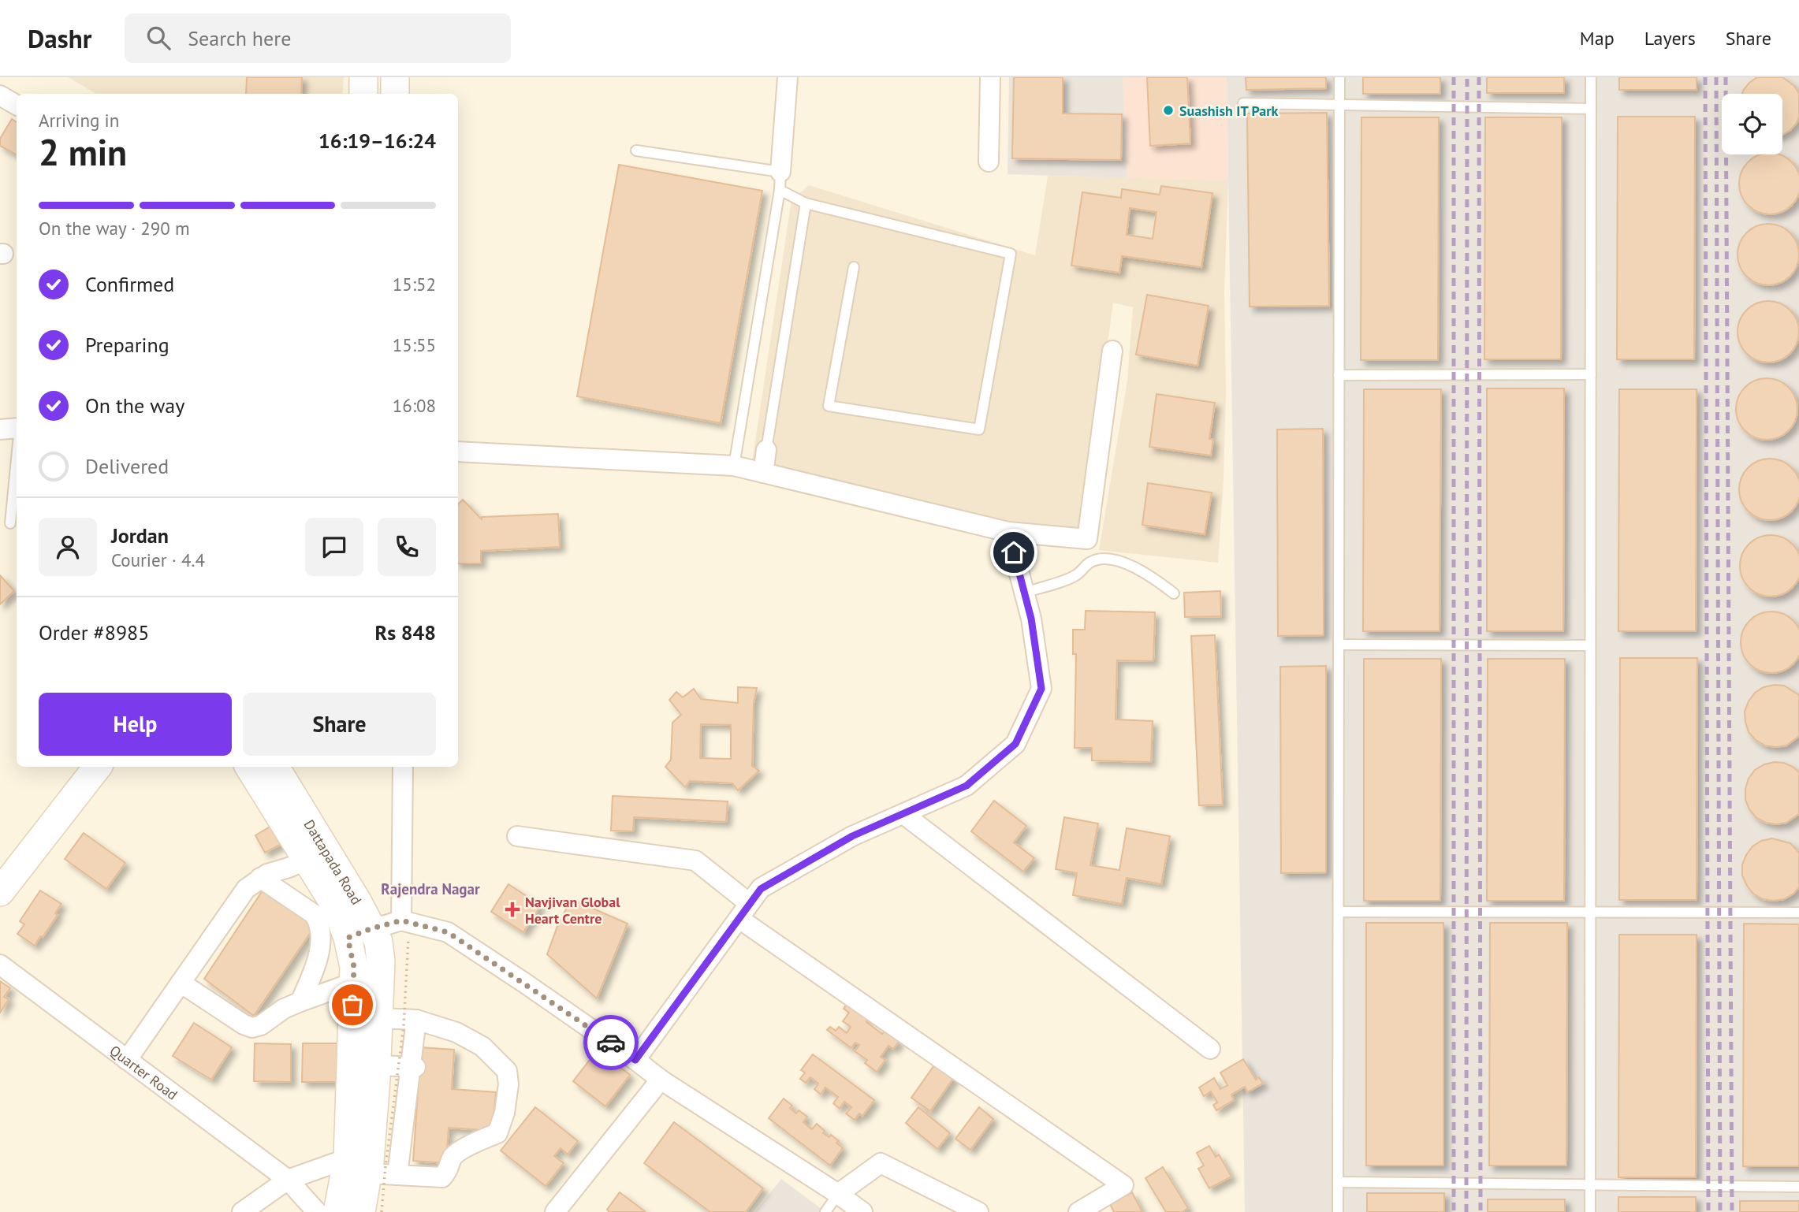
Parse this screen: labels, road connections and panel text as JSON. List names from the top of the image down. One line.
{"streets":{"main road":["Dattapada Road"],"street":["Quarter Road"]},"districts":["Rajendra Nagar"],"places":{"other":["Suashish IT Park"],"health":["Navjivan Global Heart Centre"]},"page":{"header":"Dashr","search":"Search here","nav":["Map","Layers","Share"],"heading":["2 min","Arriving in","16:19–16:24"],"panel":["Jordan","Courier · 4.4","Order #8985","Rs 848"],"bar":"On the way · 290 m","list":[["Confirmed","15:52"],["Preparing","15:55"],["On the way","16:08"],"Delivered"],"buttons":["Help","Share"]}}
